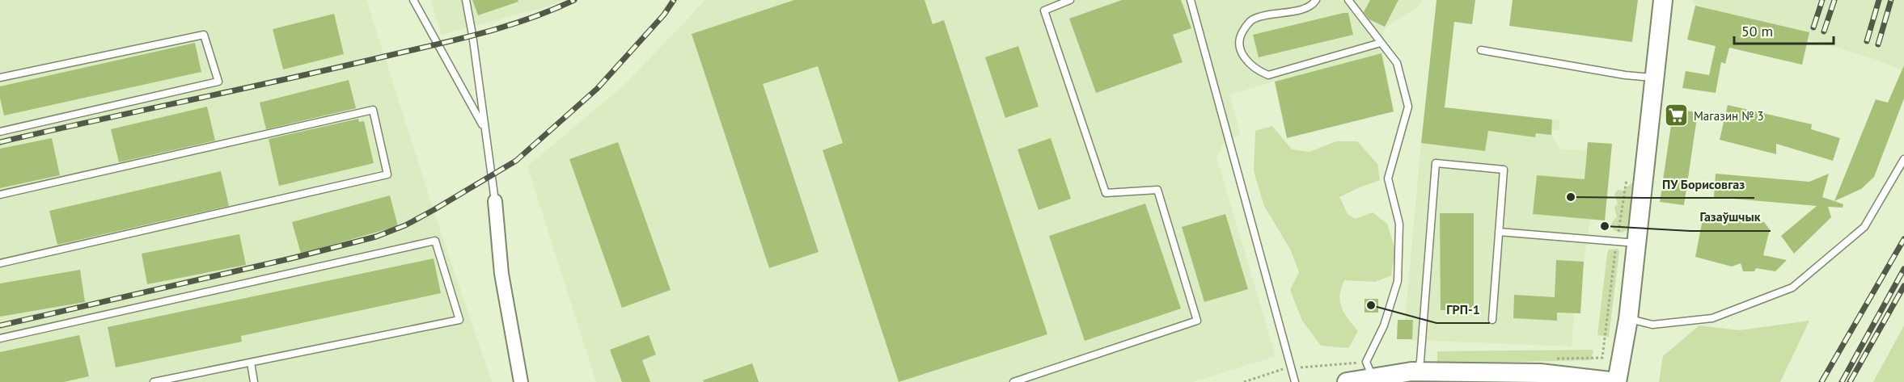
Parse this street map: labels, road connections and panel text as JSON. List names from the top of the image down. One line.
{"places":{"supermarket":["Магазин № 3"],"other":["ПУ Борисовгаз","Газаўшчык","ГРП-1"]},"scale_bar":"50 m"}
